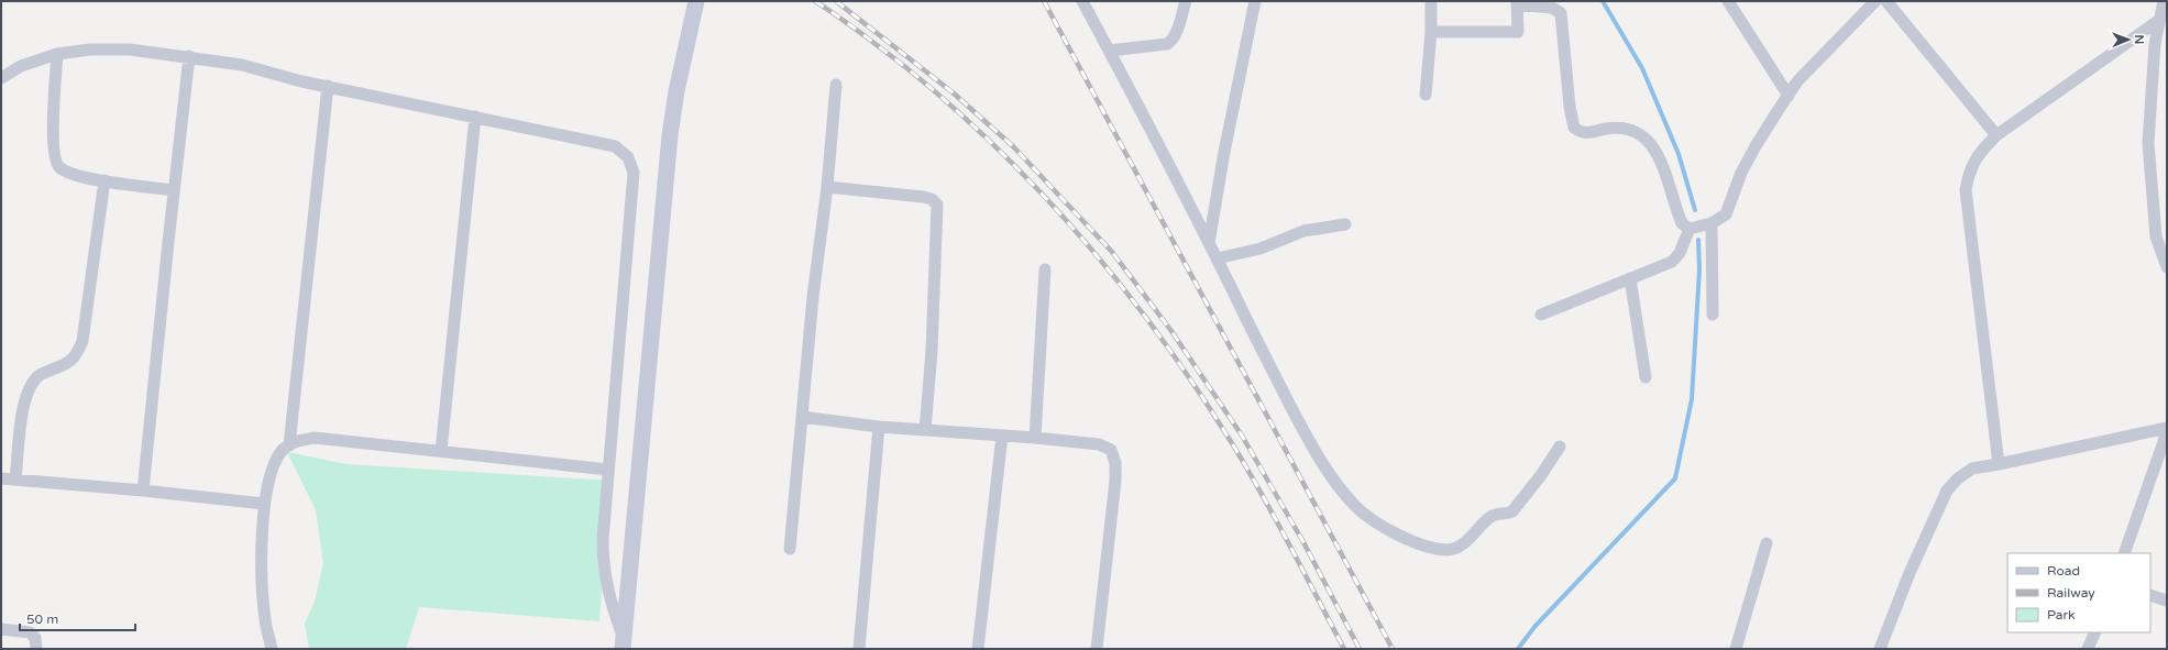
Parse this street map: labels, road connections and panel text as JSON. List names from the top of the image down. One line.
{"legend":["Road","Railway","Park"],"scale_bar":"50 m","north":"right"}
